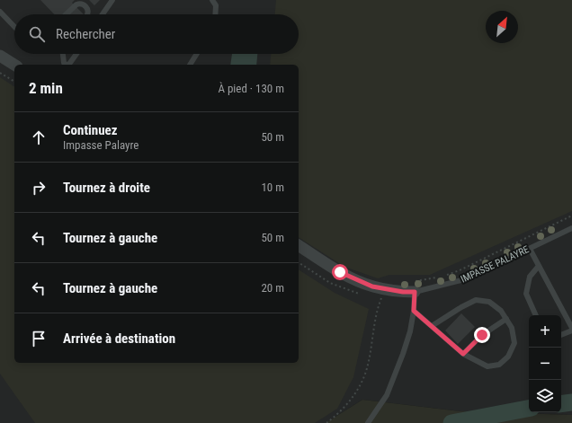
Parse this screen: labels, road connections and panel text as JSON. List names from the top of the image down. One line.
{"streets":{"street":["IMPASSE PALAYRE"]},"north":"top right","page":{"search":"Rechercher","heading":["2 min","À pied · 130 m"],"list":[["Continuez","Impasse Palayre","50 m"],["Tournez à droite","10 m"],["Tournez à gauche","50 m"],["Tournez à gauche","20 m"],"Arrivée à destination"],"map_buttons":["+","−"]}}
